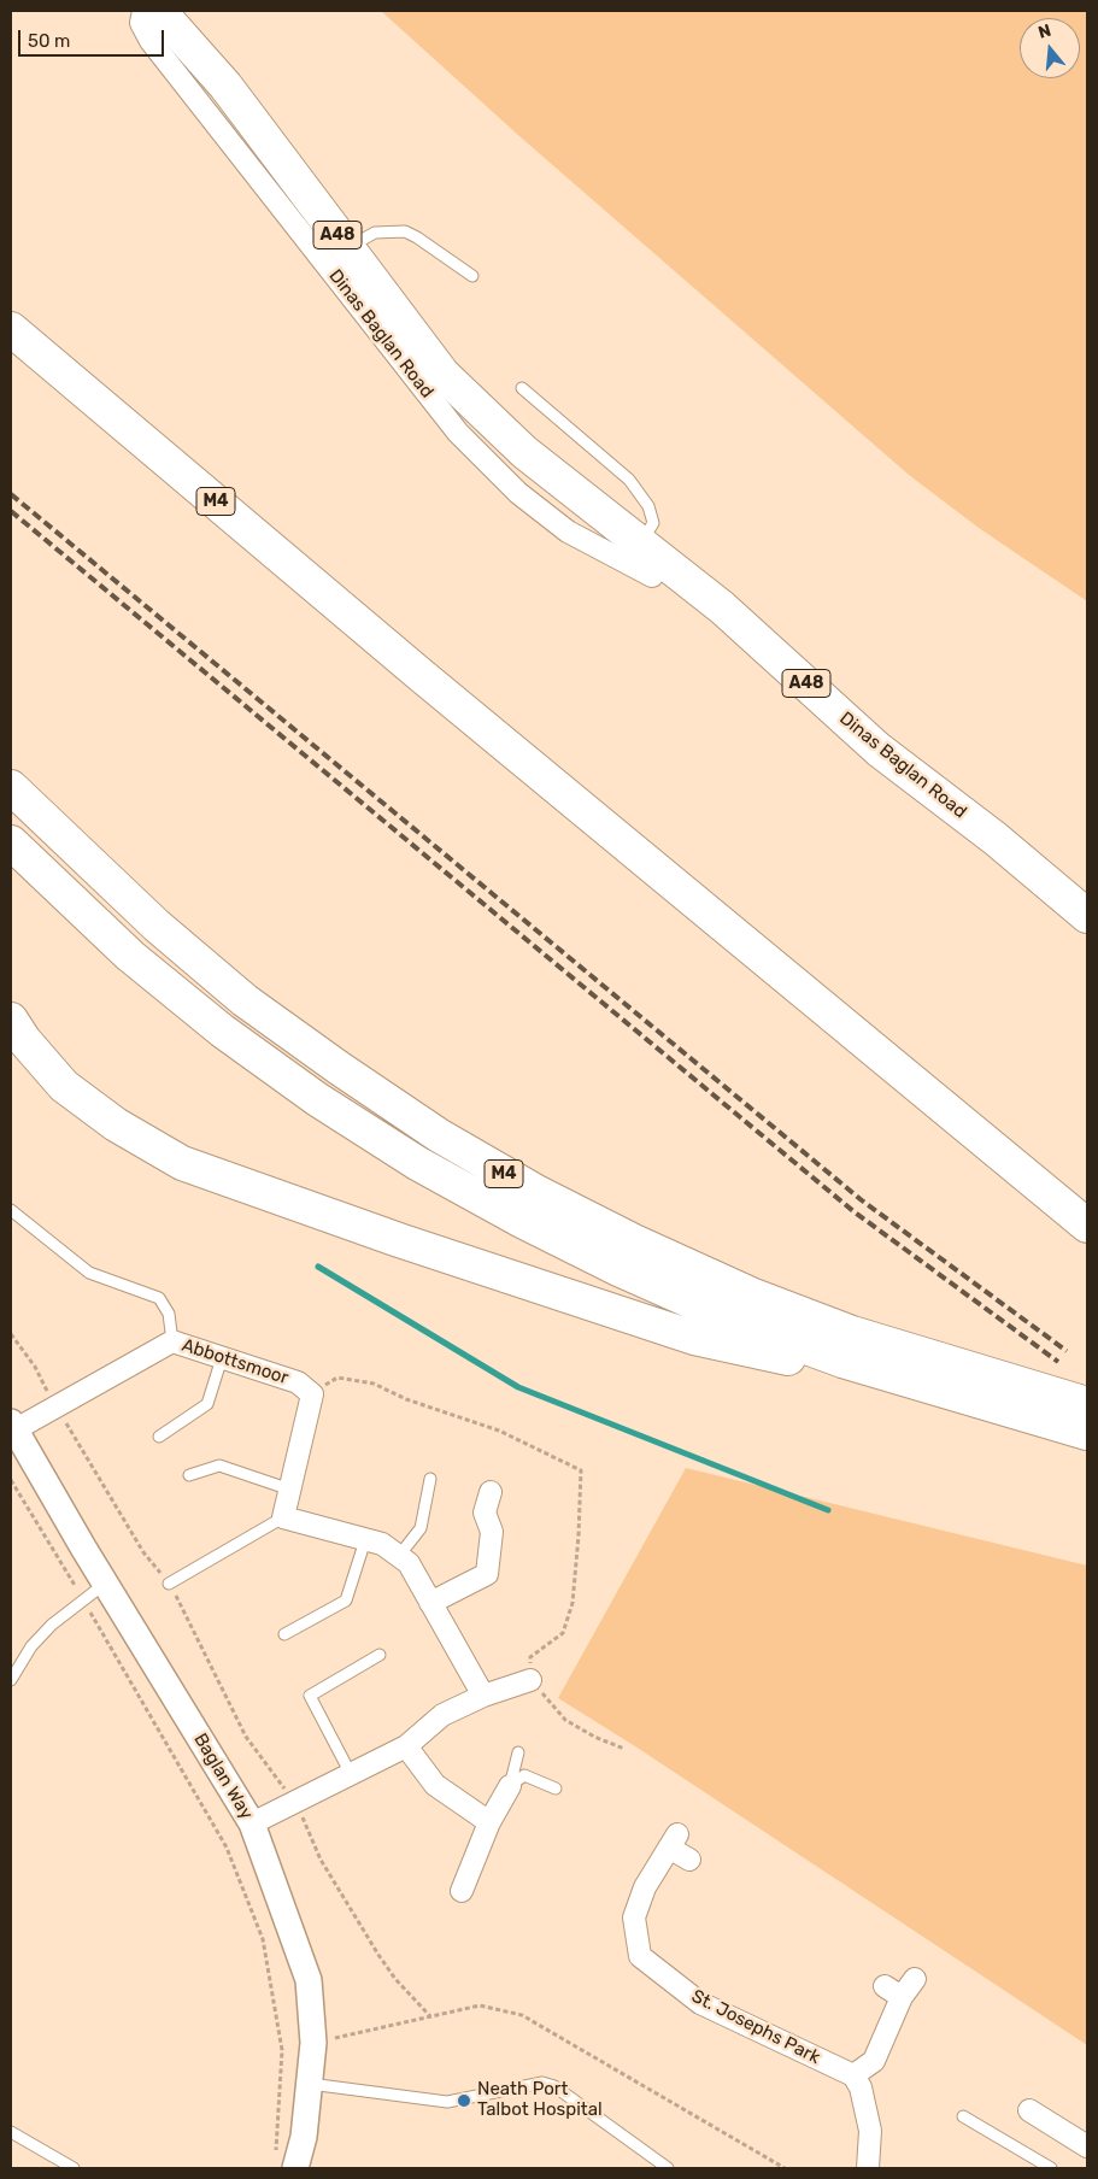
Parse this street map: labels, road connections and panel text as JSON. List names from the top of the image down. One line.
{"streets":{"main road":["A48","Dinas Baglan Road","M4"],"street":["Abbottsmoor","Baglan Way","St. Josephs Park"]},"crossings":[["A48","Dinas Baglan Road"],["Abbottsmoor","Baglan Way"]],"places":["Neath Port Talbot Hospital"],"scale_bar":"50 m","north":"top"}
